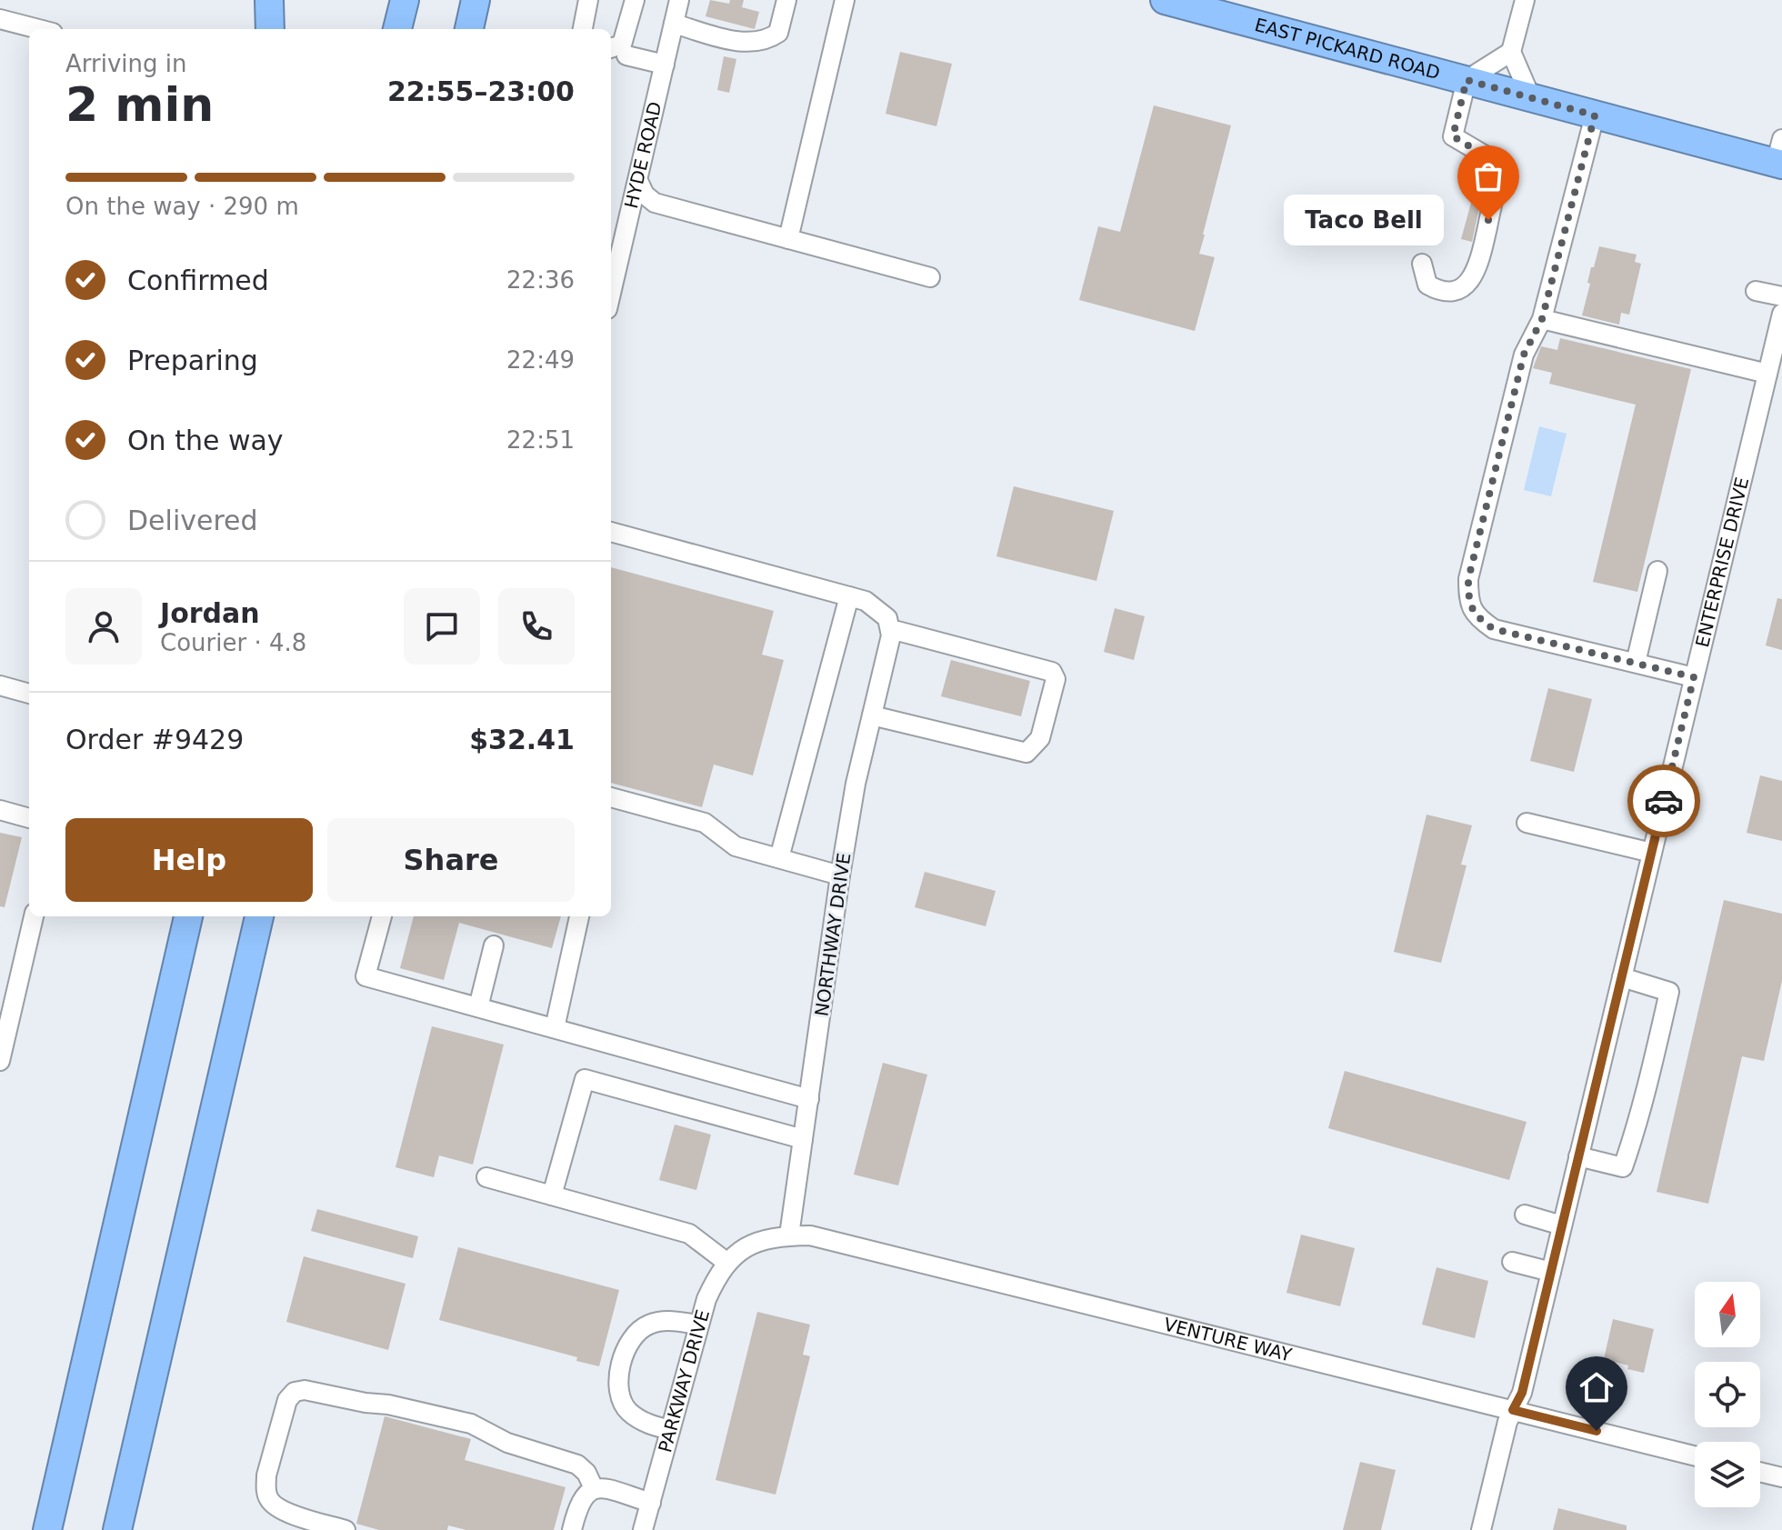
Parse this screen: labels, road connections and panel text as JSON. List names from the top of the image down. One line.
{"streets":{"highway":["EAST PICKARD ROAD"],"street":["HYDE ROAD","ENTERPRISE DRIVE","NORTHWAY DRIVE","VENTURE WAY","PARKWAY DRIVE"]},"crossings":[["ENTERPRISE DRIVE","VENTURE WAY"],["NORTHWAY DRIVE","VENTURE WAY"],["VENTURE WAY","PARKWAY DRIVE"]],"places":["Taco Bell"],"north":"top","page":{"heading":["2 min","Arriving in","22:55–23:00"],"panel":["Jordan","Courier · 4.8","Order #9429","$32.41"],"bar":"On the way · 290 m","bubble":"Taco Bell","list":[["Confirmed","22:36"],["Preparing","22:49"],["On the way","22:51"],"Delivered"],"buttons":["Help","Share"]}}
